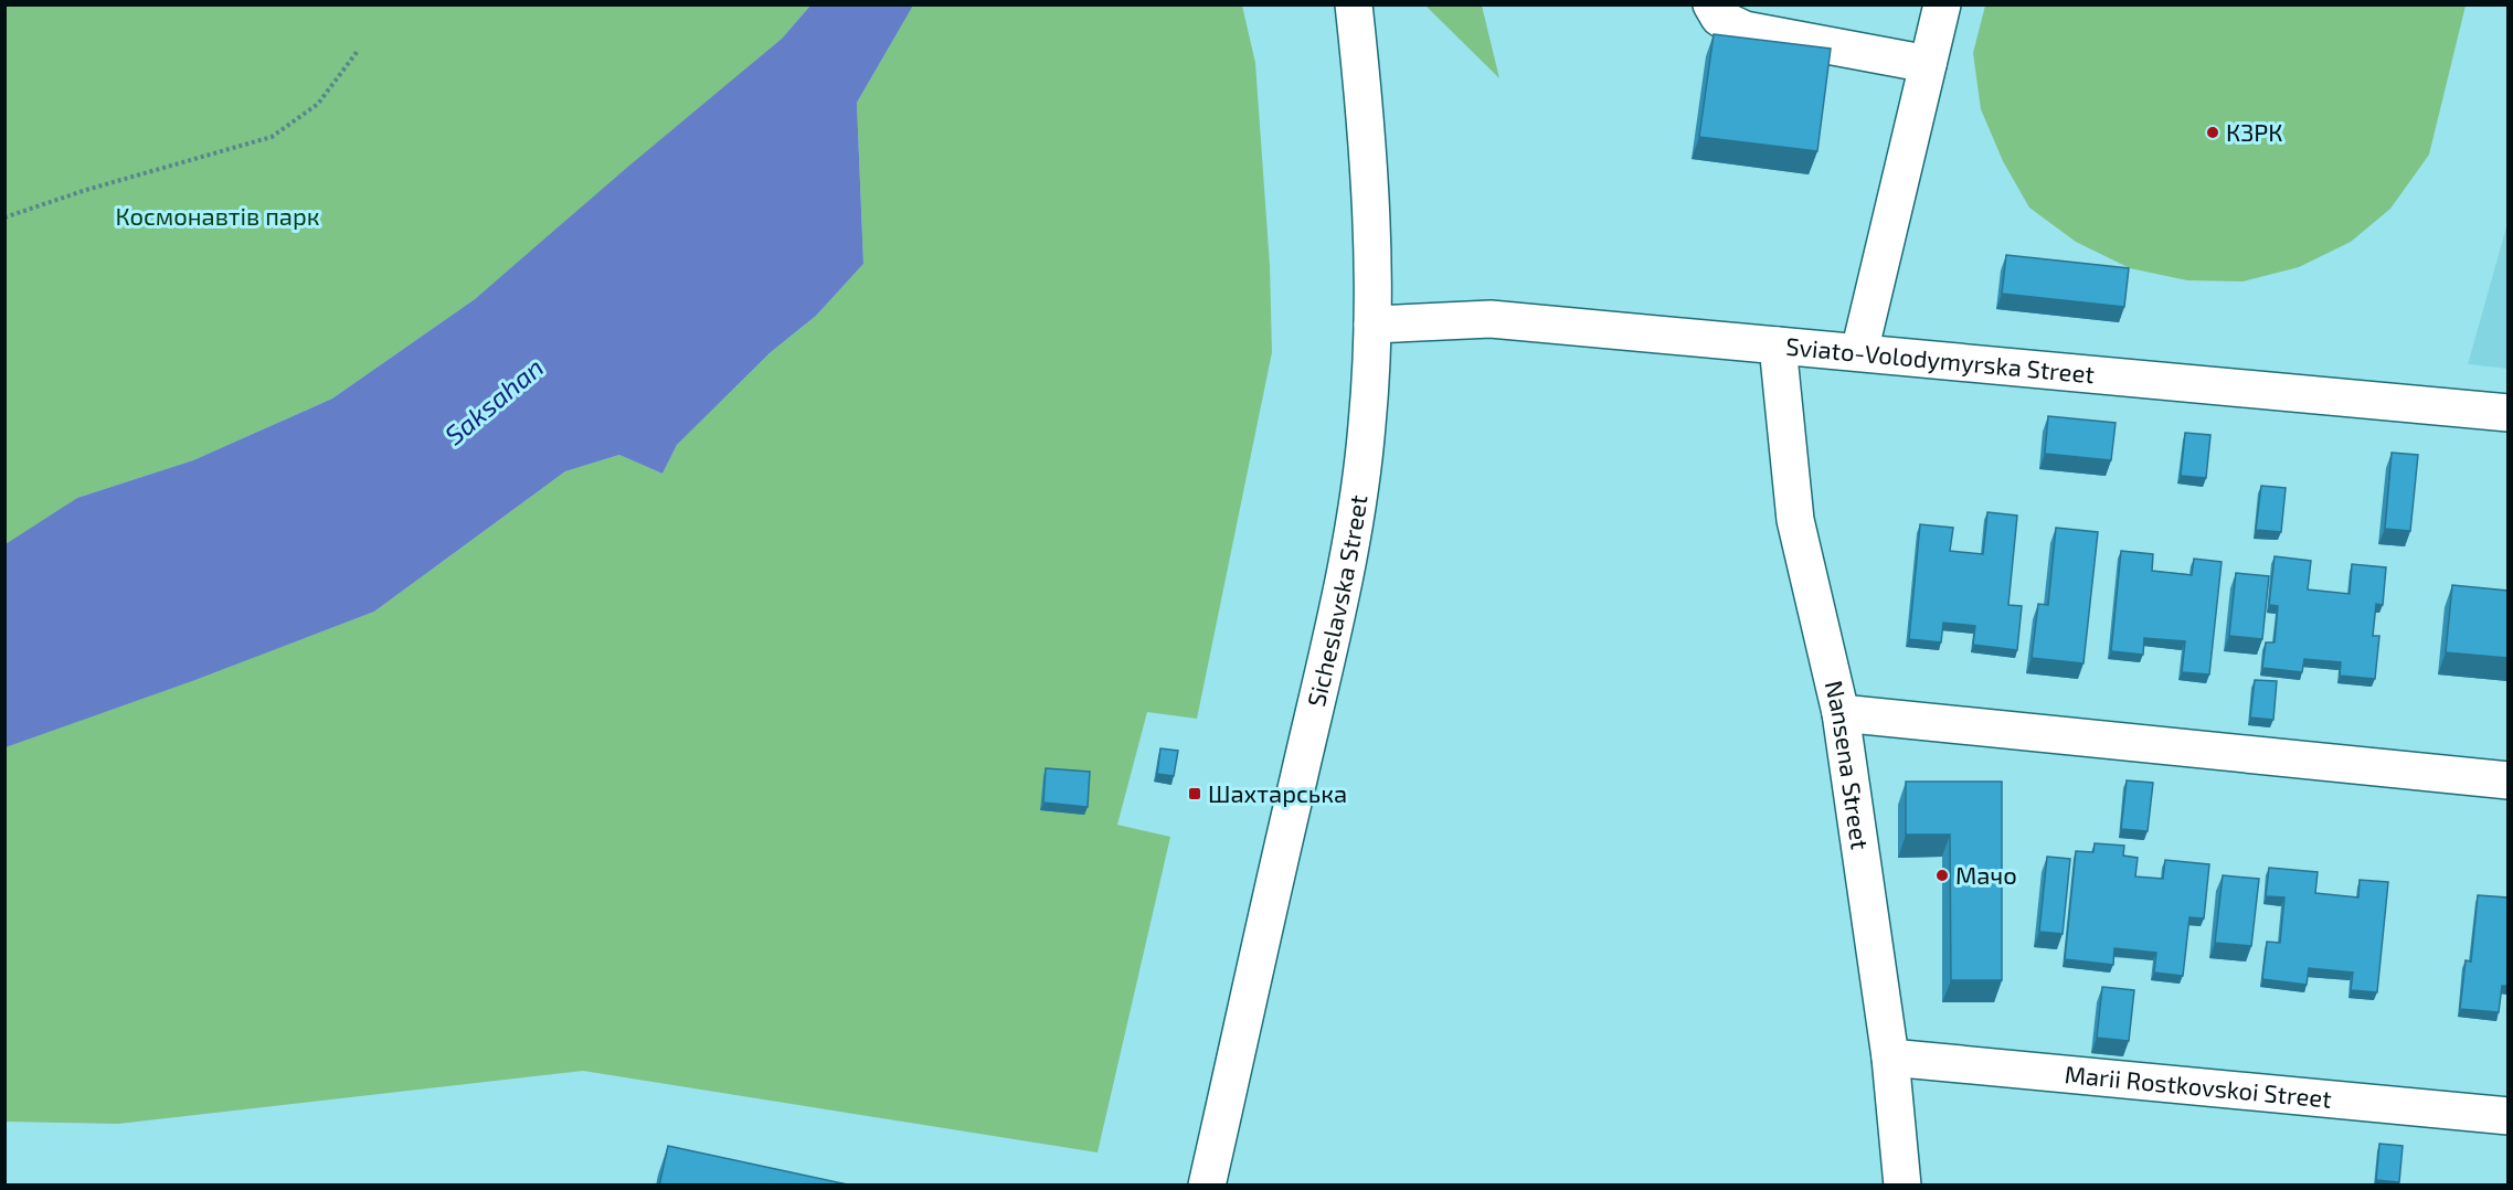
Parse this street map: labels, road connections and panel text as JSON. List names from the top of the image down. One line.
{"streets":{"street":["Sviato-Volodymyrska Street","Sicheslavska Street","Nansena Street","Marii Rostkovskoi Street"]},"crossings":[["Sviato-Volodymyrska Street","Sicheslavska Street"],["Sviato-Volodymyrska Street","Nansena Street"],["Nansena Street","Marii Rostkovskoi Street"]],"water":["Saksahan"],"parks":["Космонавтів парк"],"places":{"other":["КЗРК","Мачо"],"transit":["Шахтарська"]}}
